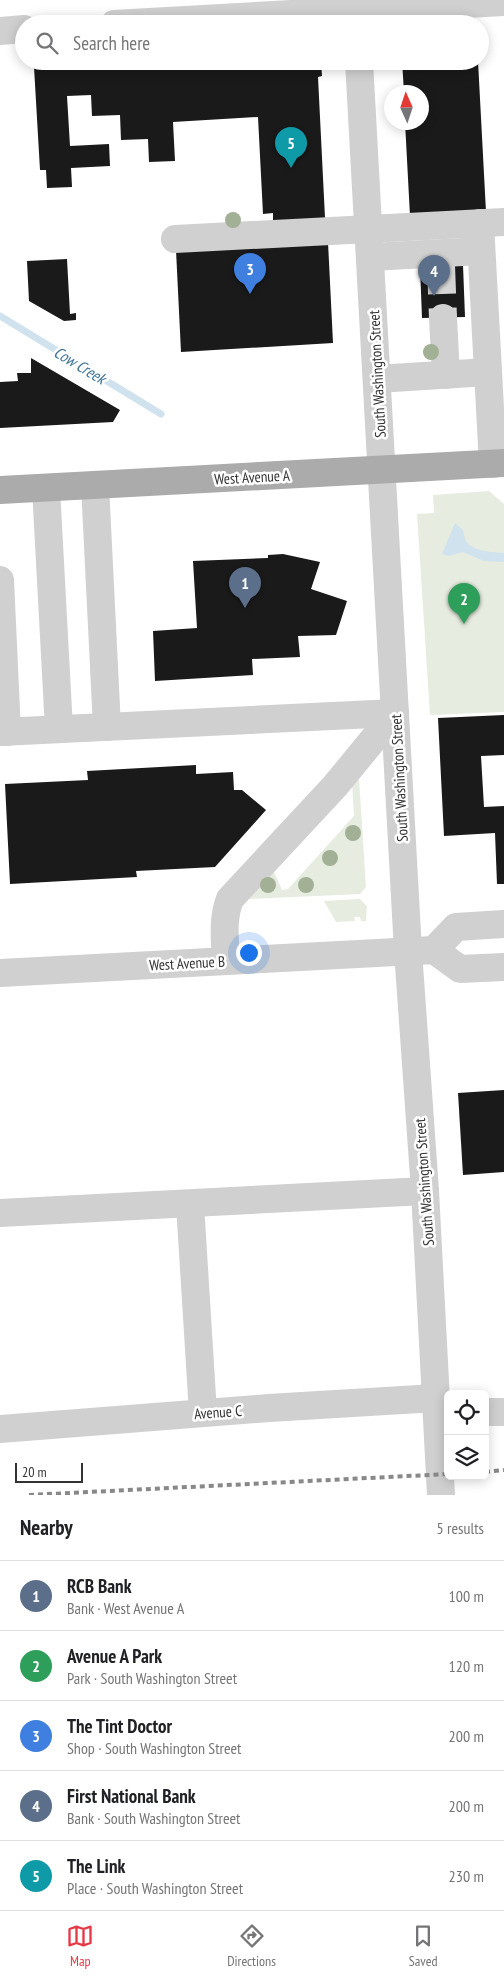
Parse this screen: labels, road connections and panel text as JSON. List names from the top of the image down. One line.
{"streets":{"main road":["West Avenue A"],"street":["South Washington Street","West Avenue B","Avenue C"]},"crossings":[["South Washington Street","West Avenue A"],["South Washington Street","West Avenue B"],["South Washington Street","Avenue C"]],"water":["Cow Creek"],"scale_bar":"20 m","north":"top","page":{"search":"Search here","pins":["5","3","4","1","2"],"scale":"20 m","heading":["Nearby","5 results"],"list":[{"mark":"1","name":"RCB Bank","note":"Bank · West Avenue A","value":"100 m"},{"mark":"2","name":"Avenue A Park","note":"Park · South Washington Street","value":"120 m"},{"mark":"3","name":"The Tint Doctor","note":"Shop · South Washington Street","value":"200 m"},{"mark":"4","name":"First National Bank","note":"Bank · South Washington Street","value":"200 m"},{"mark":"5","name":"The Link","note":"Place · South Washington Street","value":"230 m"}],"nav":["Map","Directions","Saved"]}}
